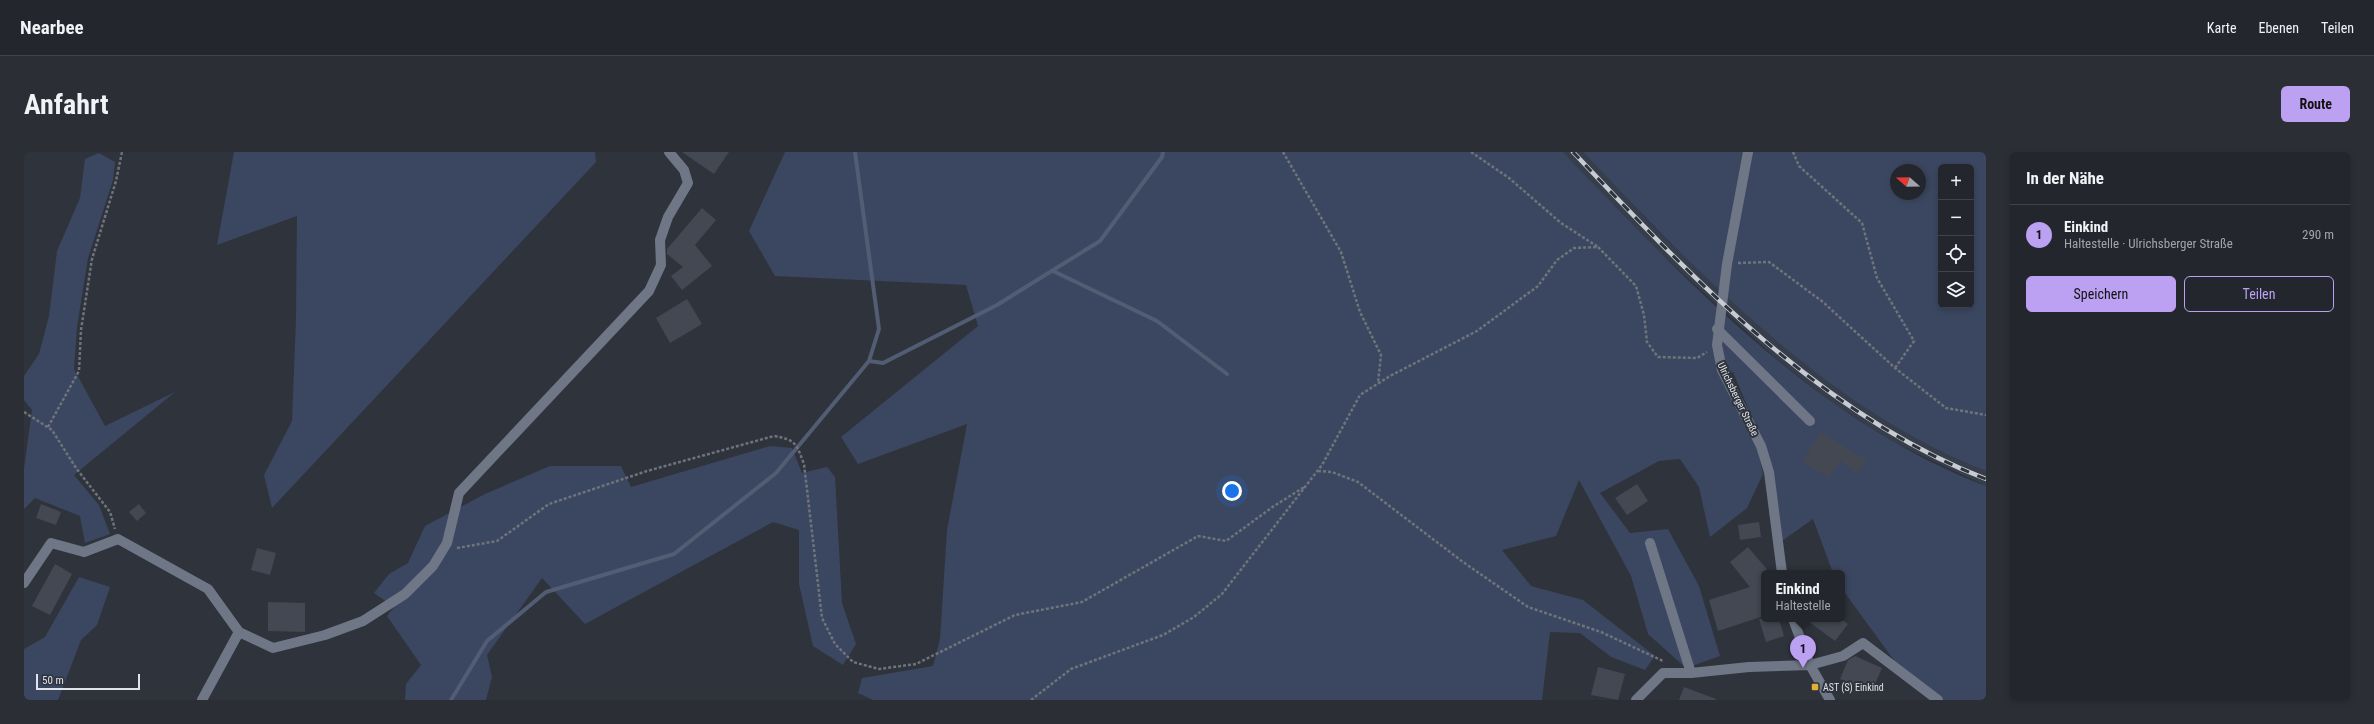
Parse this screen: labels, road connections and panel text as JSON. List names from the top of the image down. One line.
{"streets":{"street":["Ulrichsberger Straße"]},"places":{"transit":["AST (S) Einkind"]},"scale_bar":"50 m","north":"left","page":{"header":"Nearbee","nav":["Karte","Ebenen","Teilen"],"buttons":["Route",["Speichern","Teilen"]],"title":"Anfahrt","heading":"In der Nähe","map_buttons":["+","−"],"list":[{"mark":"1","name":"Einkind","note":"Haltestelle · Ulrichsberger Straße","value":"290 m"}],"popup":["Einkind","Haltestelle"],"pins":"1","scale":"50 m"}}
